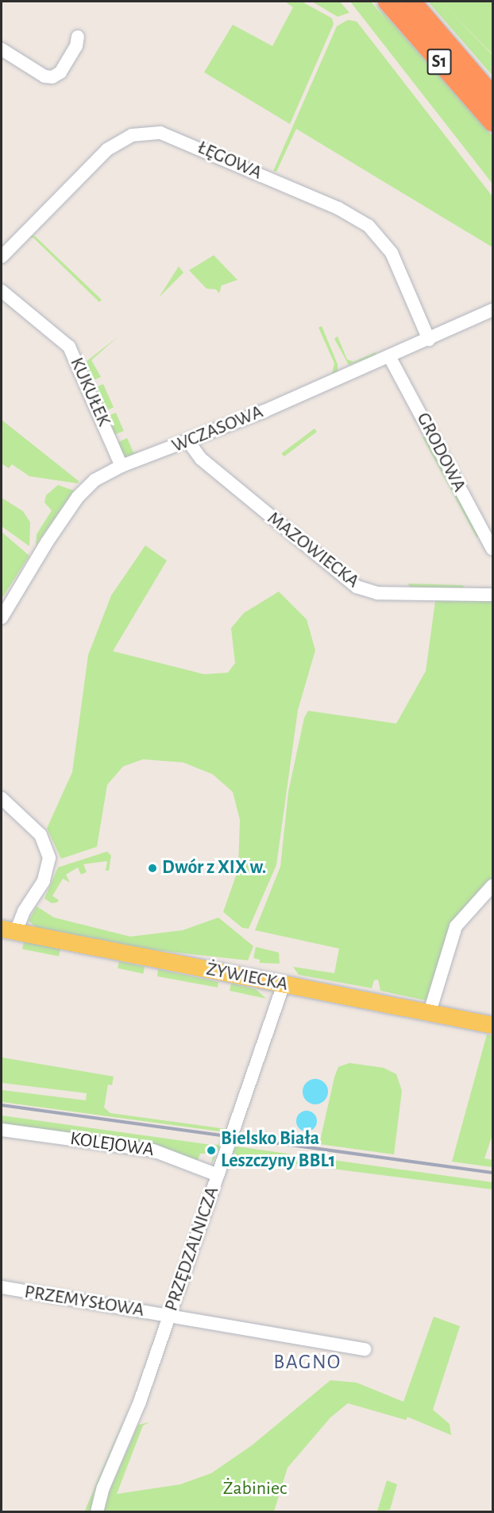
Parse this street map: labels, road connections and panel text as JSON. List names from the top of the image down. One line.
{"streets":{"highway":["S1"],"main road":["ŻYWIECKA"],"street":["ŁĘGOWA","KUKUŁEK","WCZASOWA","GRODOWA","MAZOWIECKA","KOLEJOWA","PRZĘDZALNICZA","PRZEMYSŁOWA"]},"crossings":[["ŁĘGOWA","WCZASOWA"],["KUKUŁEK","WCZASOWA"],["WCZASOWA","GRODOWA"],["WCZASOWA","MAZOWIECKA"],["ŻYWIECKA","PRZĘDZALNICZA"],["KOLEJOWA","PRZĘDZALNICZA"],["PRZĘDZALNICZA","PRZEMYSŁOWA"]],"districts":["BAGNO"],"parks":["Żabiniec"],"places":["Dwór z XIX w.","Bielsko Biała Leszczyny BBL1"]}
